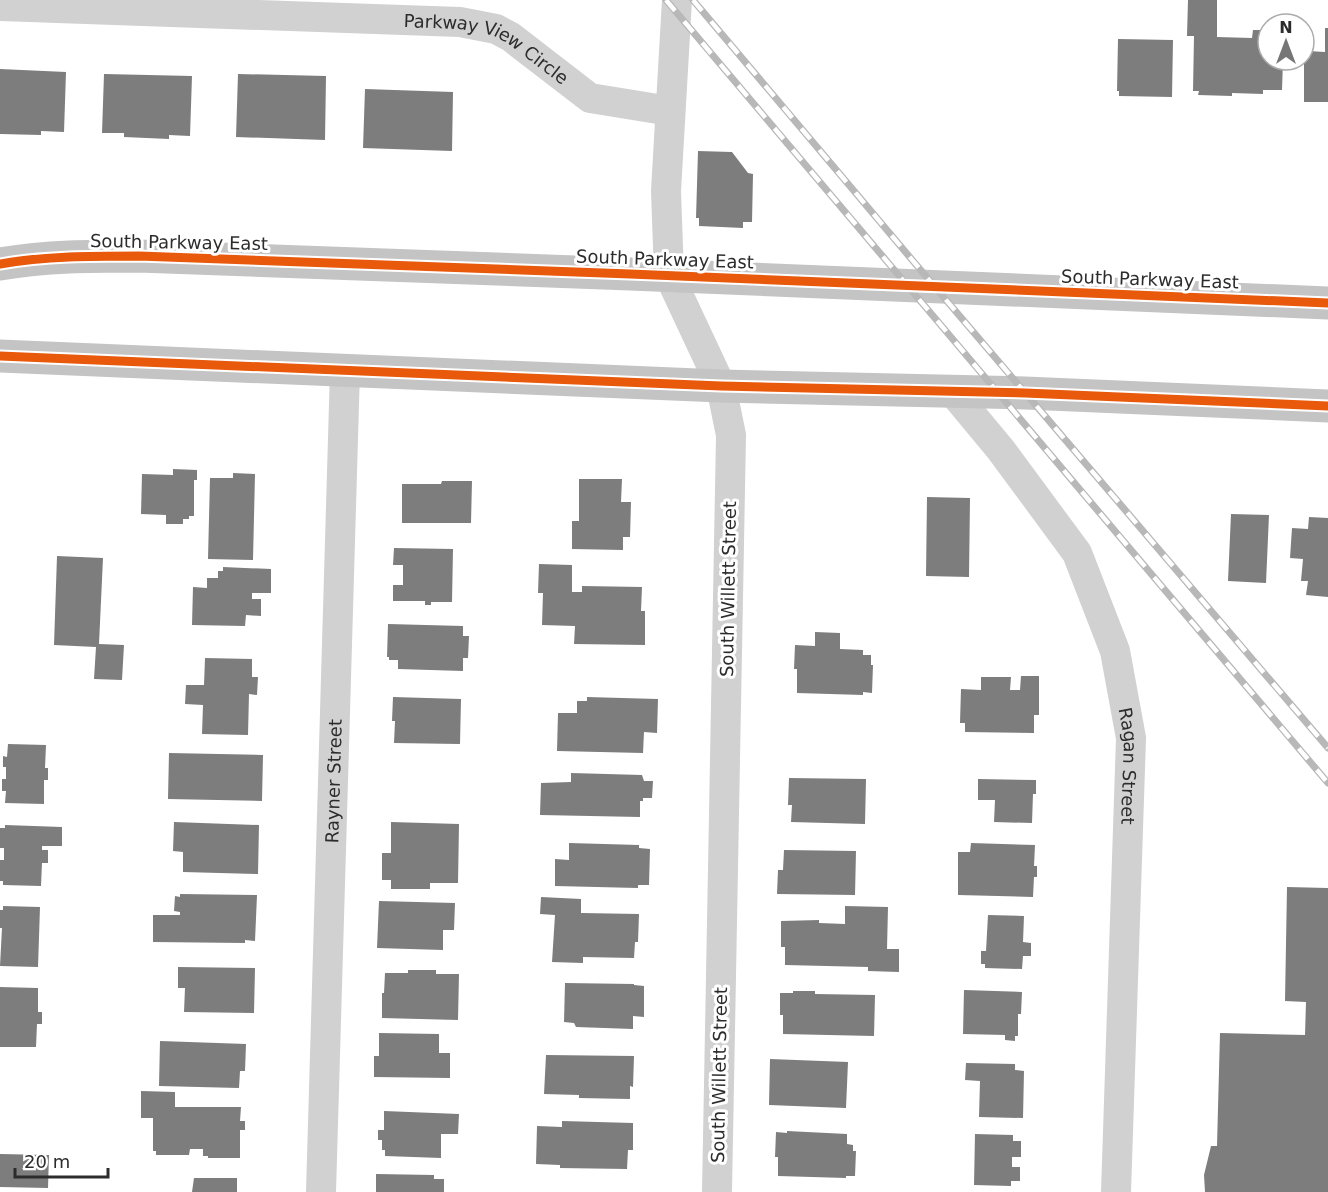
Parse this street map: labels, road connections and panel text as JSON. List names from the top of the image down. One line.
{"streets":{"main road":["South Parkway East"],"street":["Parkway View Circle","South Willett Street","Ragan Street","Rayner Street"]},"crossings":[["Parkway View Circle","South Willett Street"],["South Parkway East","South Willett Street"]],"scale_bar":"20 m","north":"top"}
